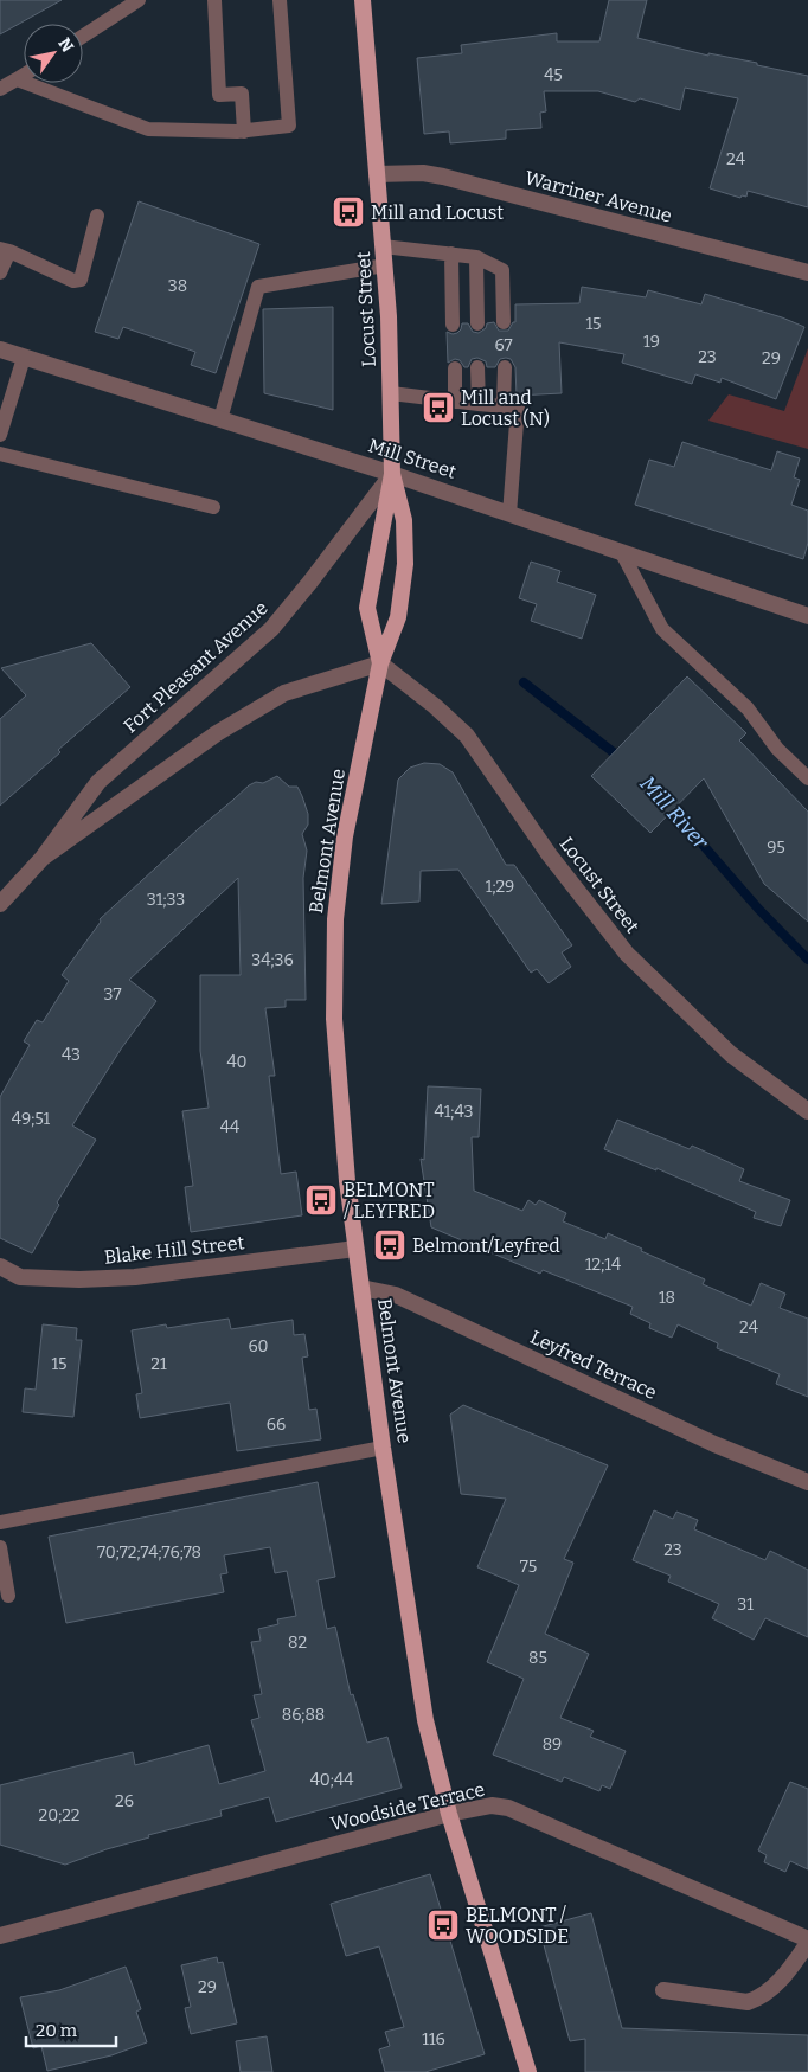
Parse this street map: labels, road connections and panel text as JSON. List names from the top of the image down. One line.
{"streets":{"main road":["Locust Street","Belmont Avenue"],"street":["Warriner Avenue","Mill Street","Fort Pleasant Avenue","Blake Hill Street","Leyfred Terrace","Woodside Terrace"]},"crossings":[["Warriner Avenue","Locust Street"],["Locust Street","Mill Street"],["Locust Street","Fort Pleasant Avenue"],["Locust Street","Belmont Avenue"],["Mill Street","Fort Pleasant Avenue"],["Fort Pleasant Avenue","Belmont Avenue"],["Belmont Avenue","Blake Hill Street"],["Belmont Avenue","Leyfred Terrace"],["Belmont Avenue","Woodside Terrace"]],"water":["Mill River"],"places":{"bus stop":["Mill and Locust","Mill and Locust (N)","BELMONT / LEYFRED","Belmont/Leyfred","BELMONT / WOODSIDE"]},"house_numbers":["45","24","38","15","19","67","23","29","95","1;29","31;33","34;36","37","43","40","41;43","49;51","44","12;14","18","24","60","15","21","66","23","70;72;74;76;78","75","31","82","85","86;88","89","40;44","26","20;22","29","116"],"scale_bar":"20 m","north":"top right"}
